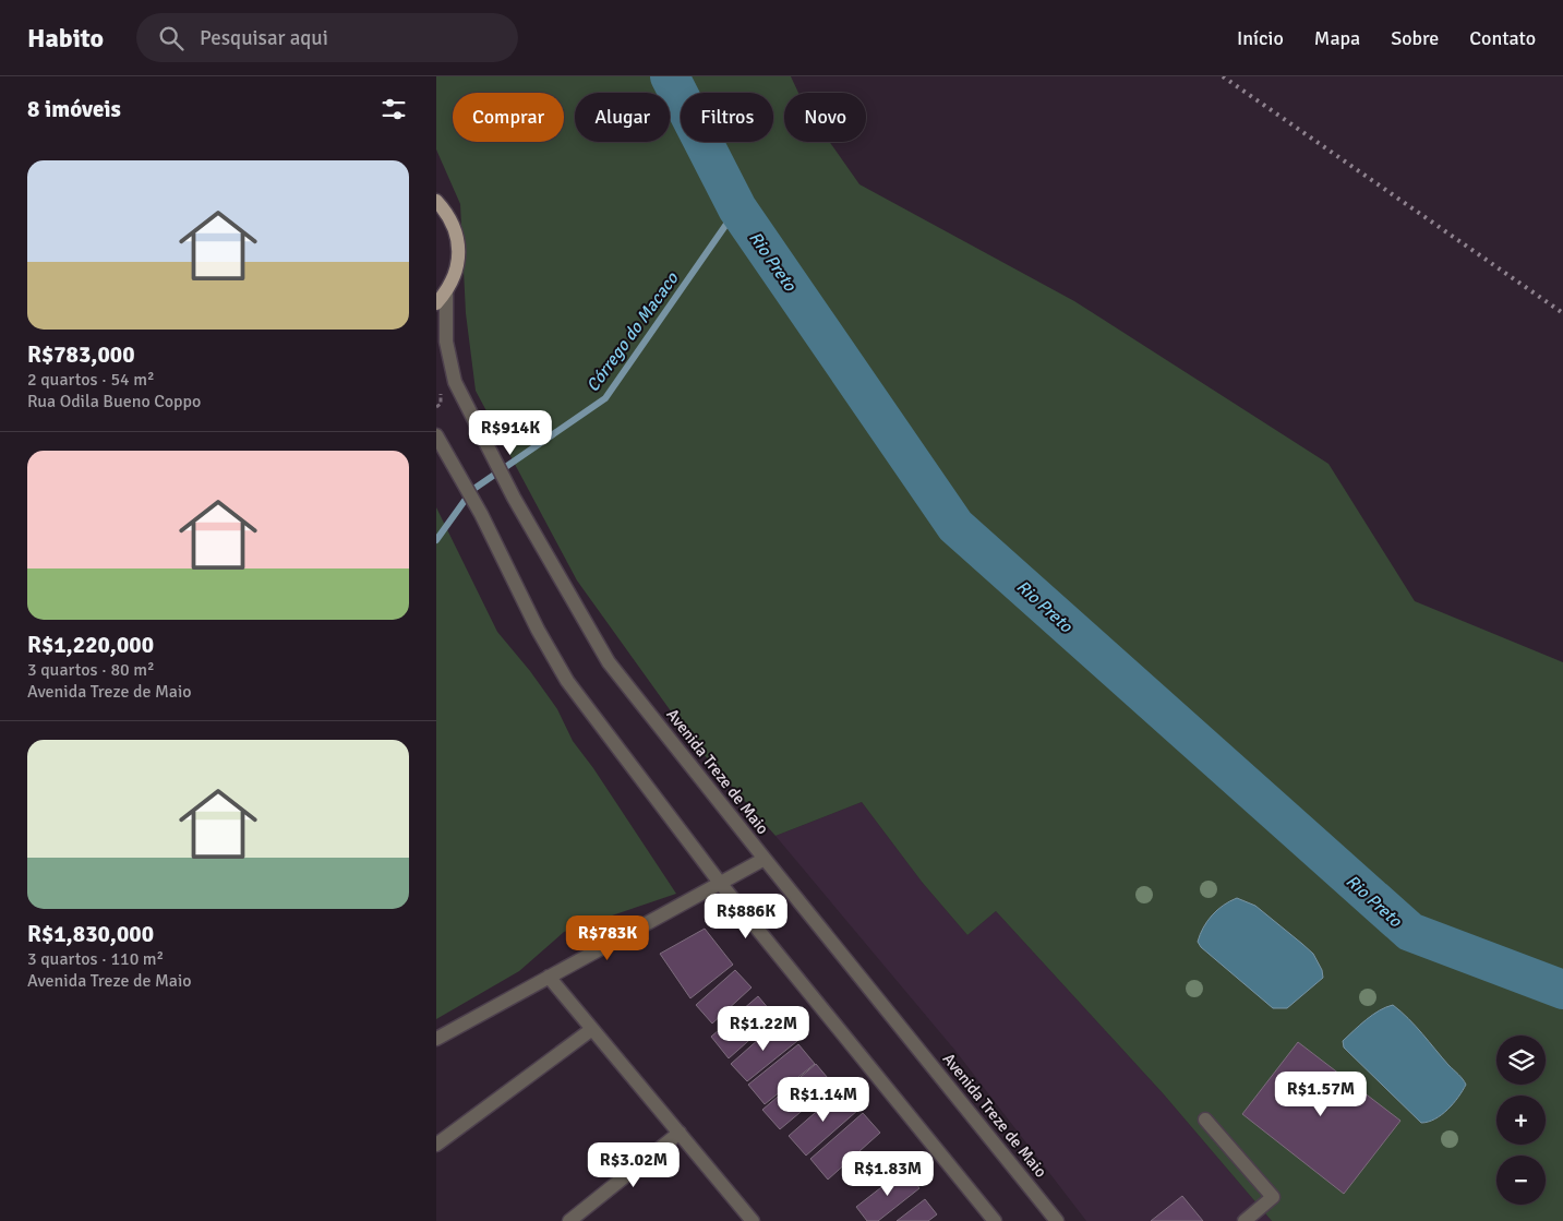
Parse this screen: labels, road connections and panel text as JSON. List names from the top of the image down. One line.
{"streets":{"street":["Avenida Treze de Maio"]},"water":["Rio Preto","Córrego do Macaco"],"page":{"header":"Habito","search":"Pesquisar aqui","nav":["Início","Mapa","Sobre","Contato"],"heading":"8 imóveis","chip":["Comprar","Alugar","Filtros","Novo"],"list":[{"name":"R$783,000","note":"2 quartos · 54 m² · Rua Odila Bueno Coppo"},{"name":"R$1,220,000","note":"3 quartos · 80 m² · Avenida Treze de Maio"},{"name":"R$1,830,000","note":"3 quartos · 110 m² · Avenida Treze de Maio"}],"price":["R$914K","R$886K","R$783K","R$1.22M","R$1.57M","R$1.14M","R$3.02M","R$1.83M"],"map_buttons":["+","−"]}}
